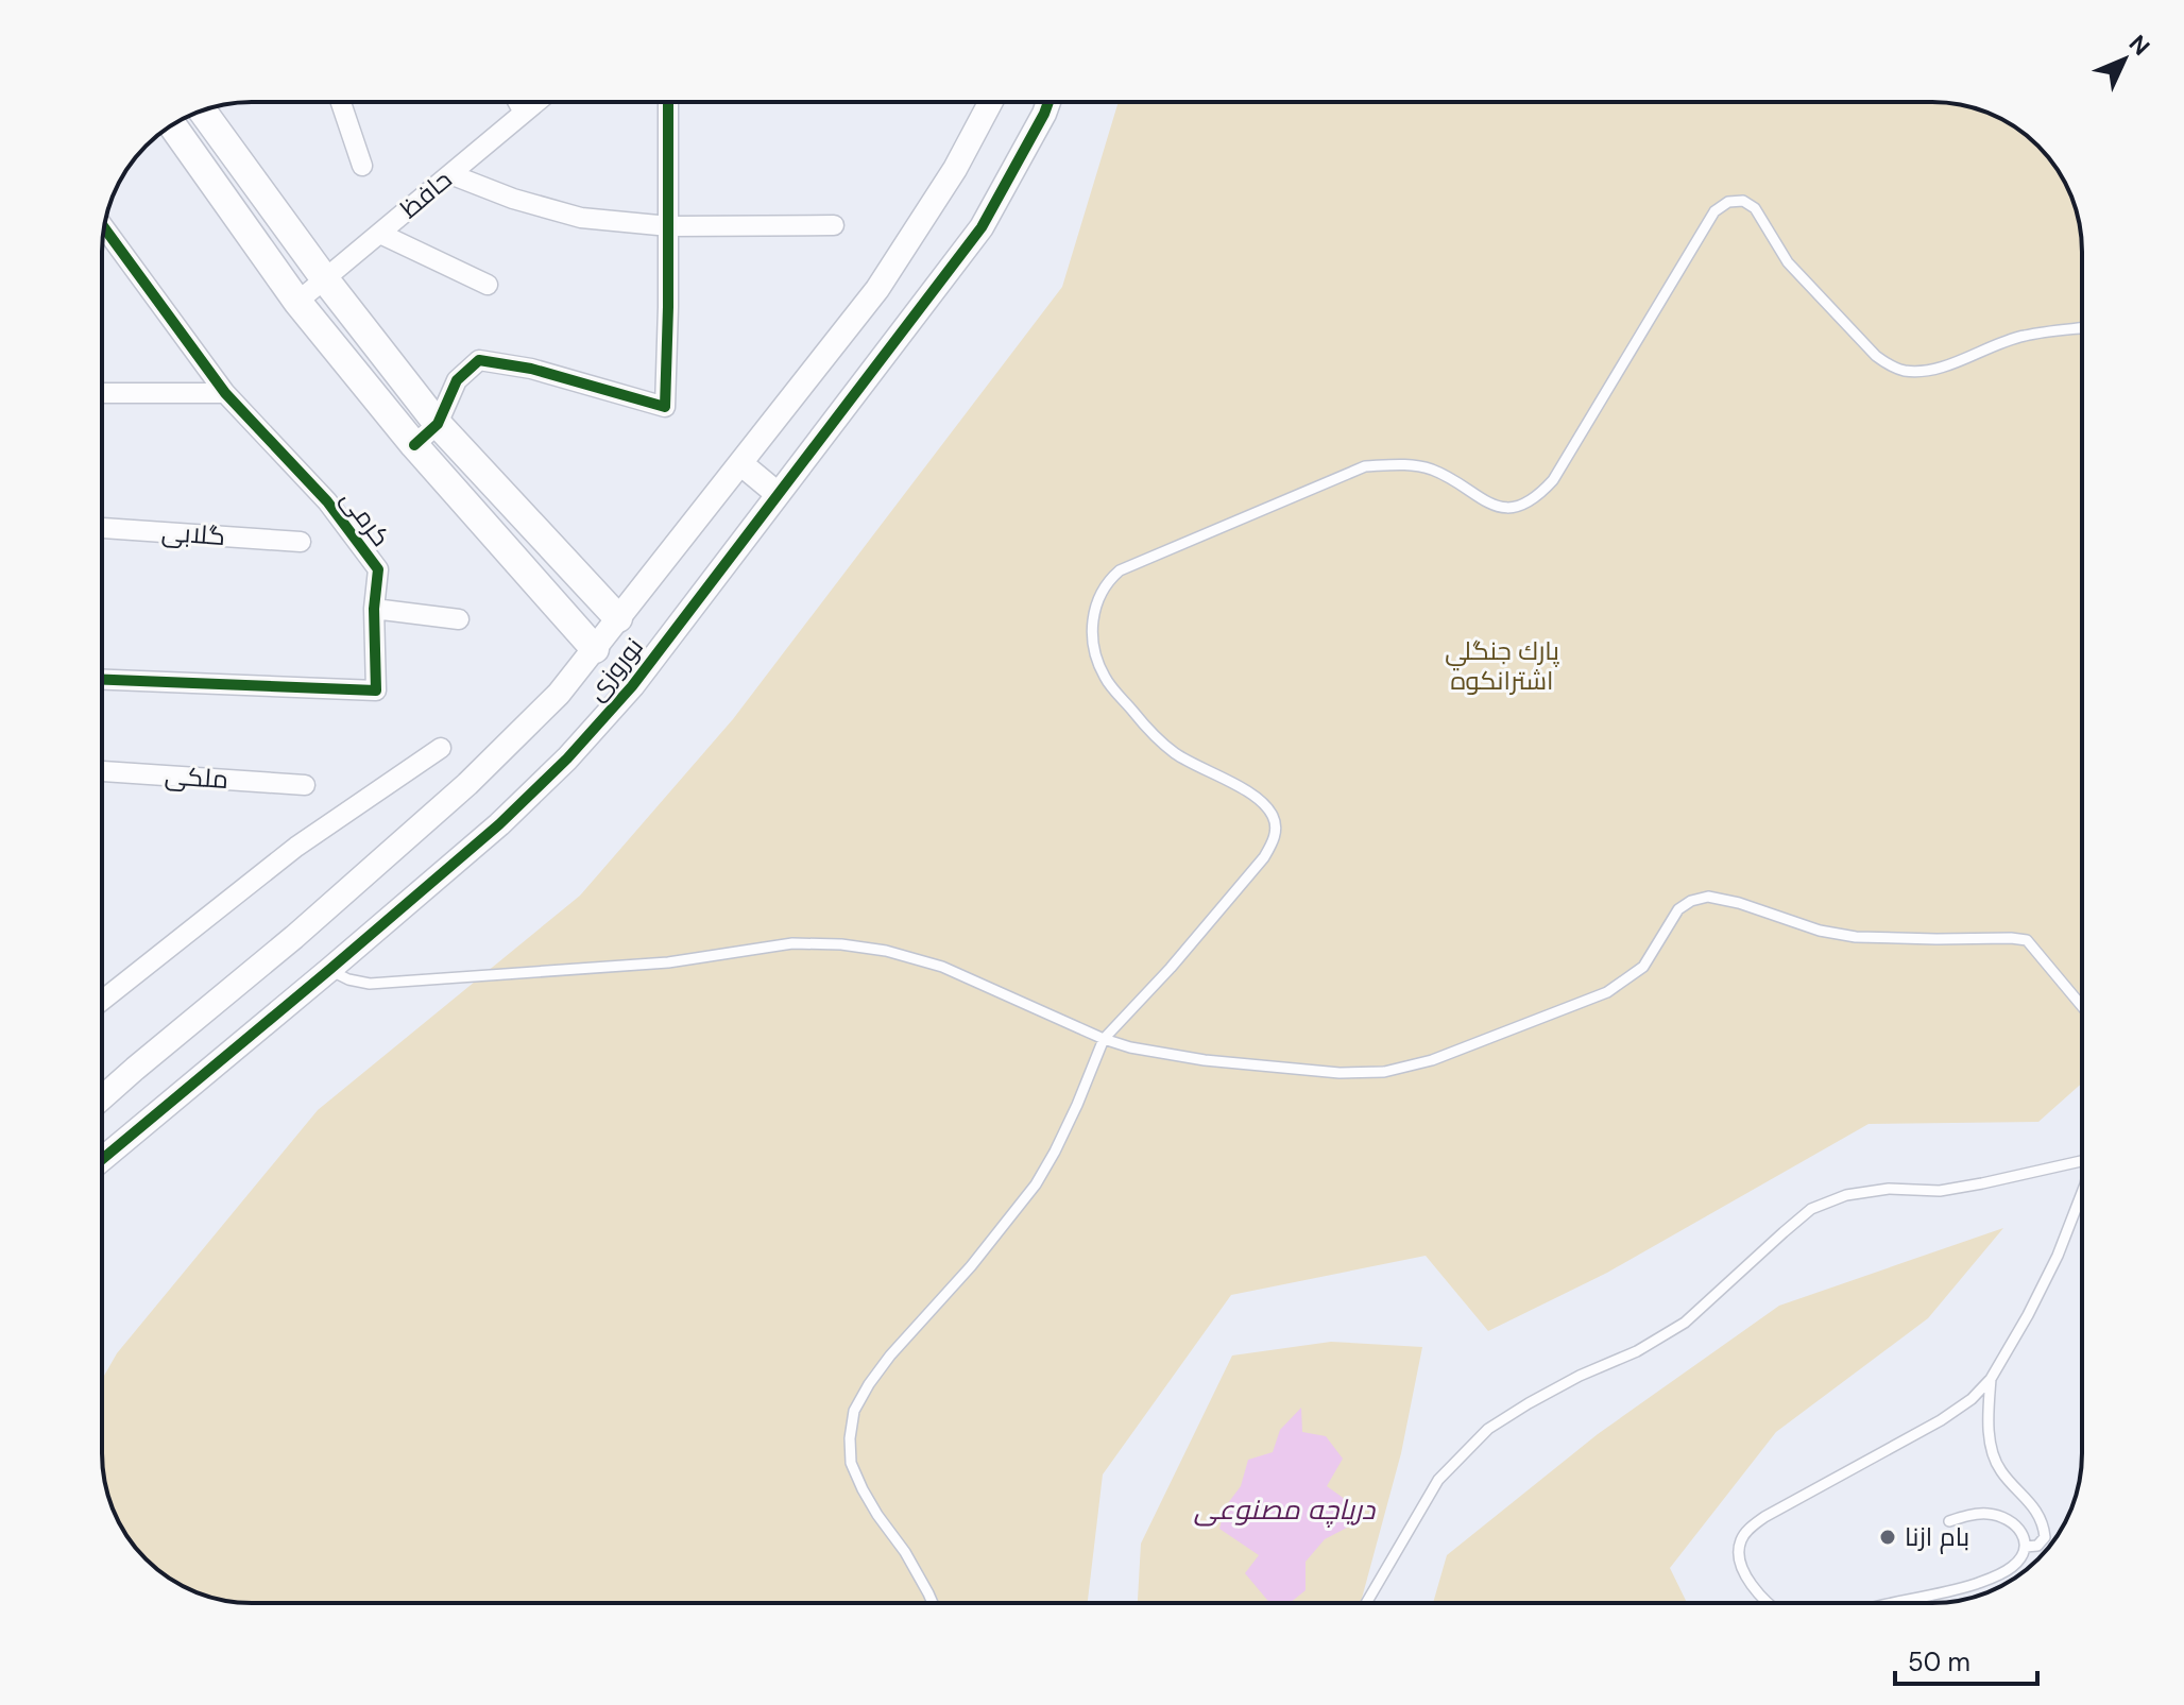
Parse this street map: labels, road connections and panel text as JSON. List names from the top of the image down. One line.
{"streets":{"main road":["نوروزی"],"street":["حافظ","کرمی","گلابی","ملکی"]},"crossings":[["حافظ","نوروزی"]],"water":["دریاچه مصنوعی"],"parks":["پارك جنگلي اشترانكوه"],"places":["بام ازنا"],"scale_bar":"50 m","north":"top right"}
